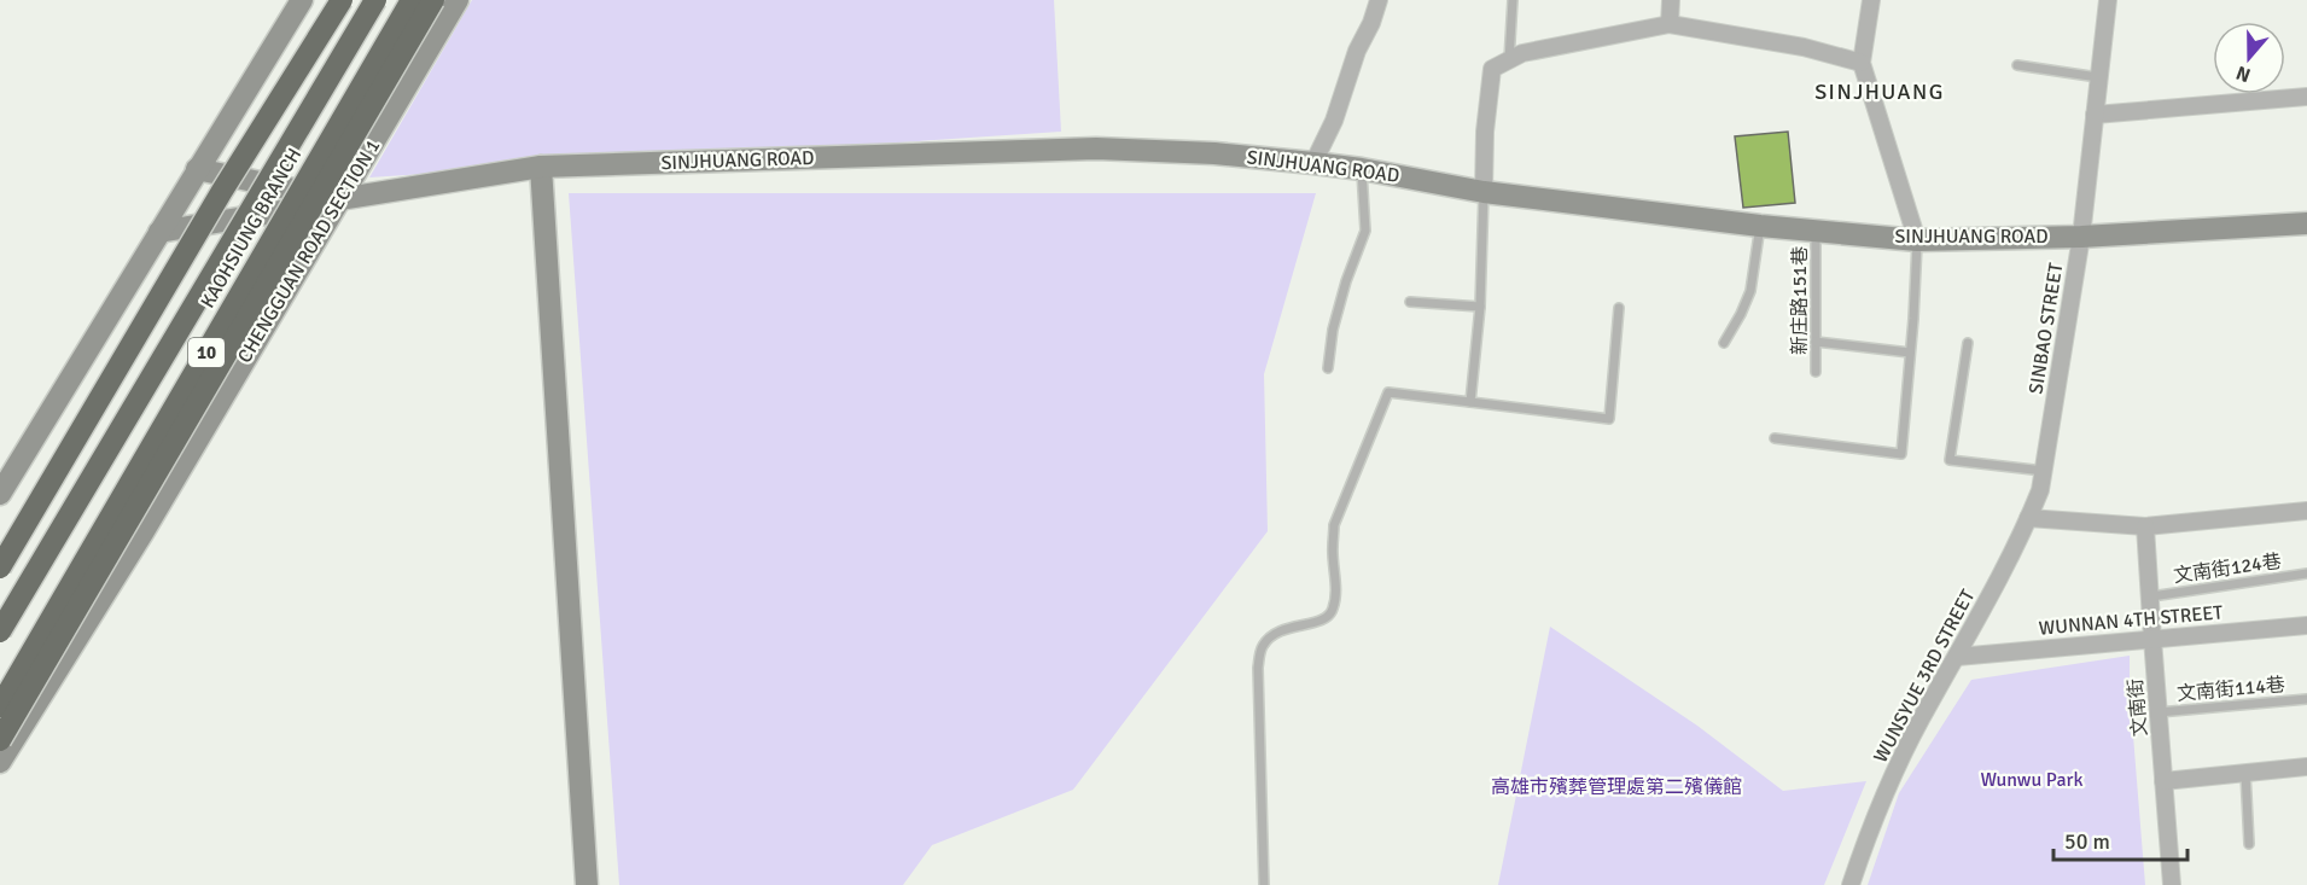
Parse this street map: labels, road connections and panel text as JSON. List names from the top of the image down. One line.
{"streets":{"highway":["KAOHSIUNG BRANCH","10"],"street":["SINJHUANG ROAD","CHENGGUAN ROAD SECTION 1","SINBAO STREET","WUNNAN 4TH STREET","WUNSYUE 3RD STREET","文南街"],"lane":["新庄路151巷","文南街124巷","文南街114巷"]},"crossings":[["SINJHUANG ROAD","CHENGGUAN ROAD SECTION 1"],["SINJHUANG ROAD","新庄路151巷"],["SINJHUANG ROAD","SINBAO STREET"],["SINBAO STREET","WUNSYUE 3RD STREET"],["文南街124巷","文南街"],["WUNNAN 4TH STREET","WUNSYUE 3RD STREET"],["WUNNAN 4TH STREET","文南街"],["文南街114巷","文南街"]],"districts":["SINJHUANG"],"parks":["Wunwu Park","高雄市殯葬管理處第二殯儀館"],"scale_bar":"50 m","north":"bottom"}
